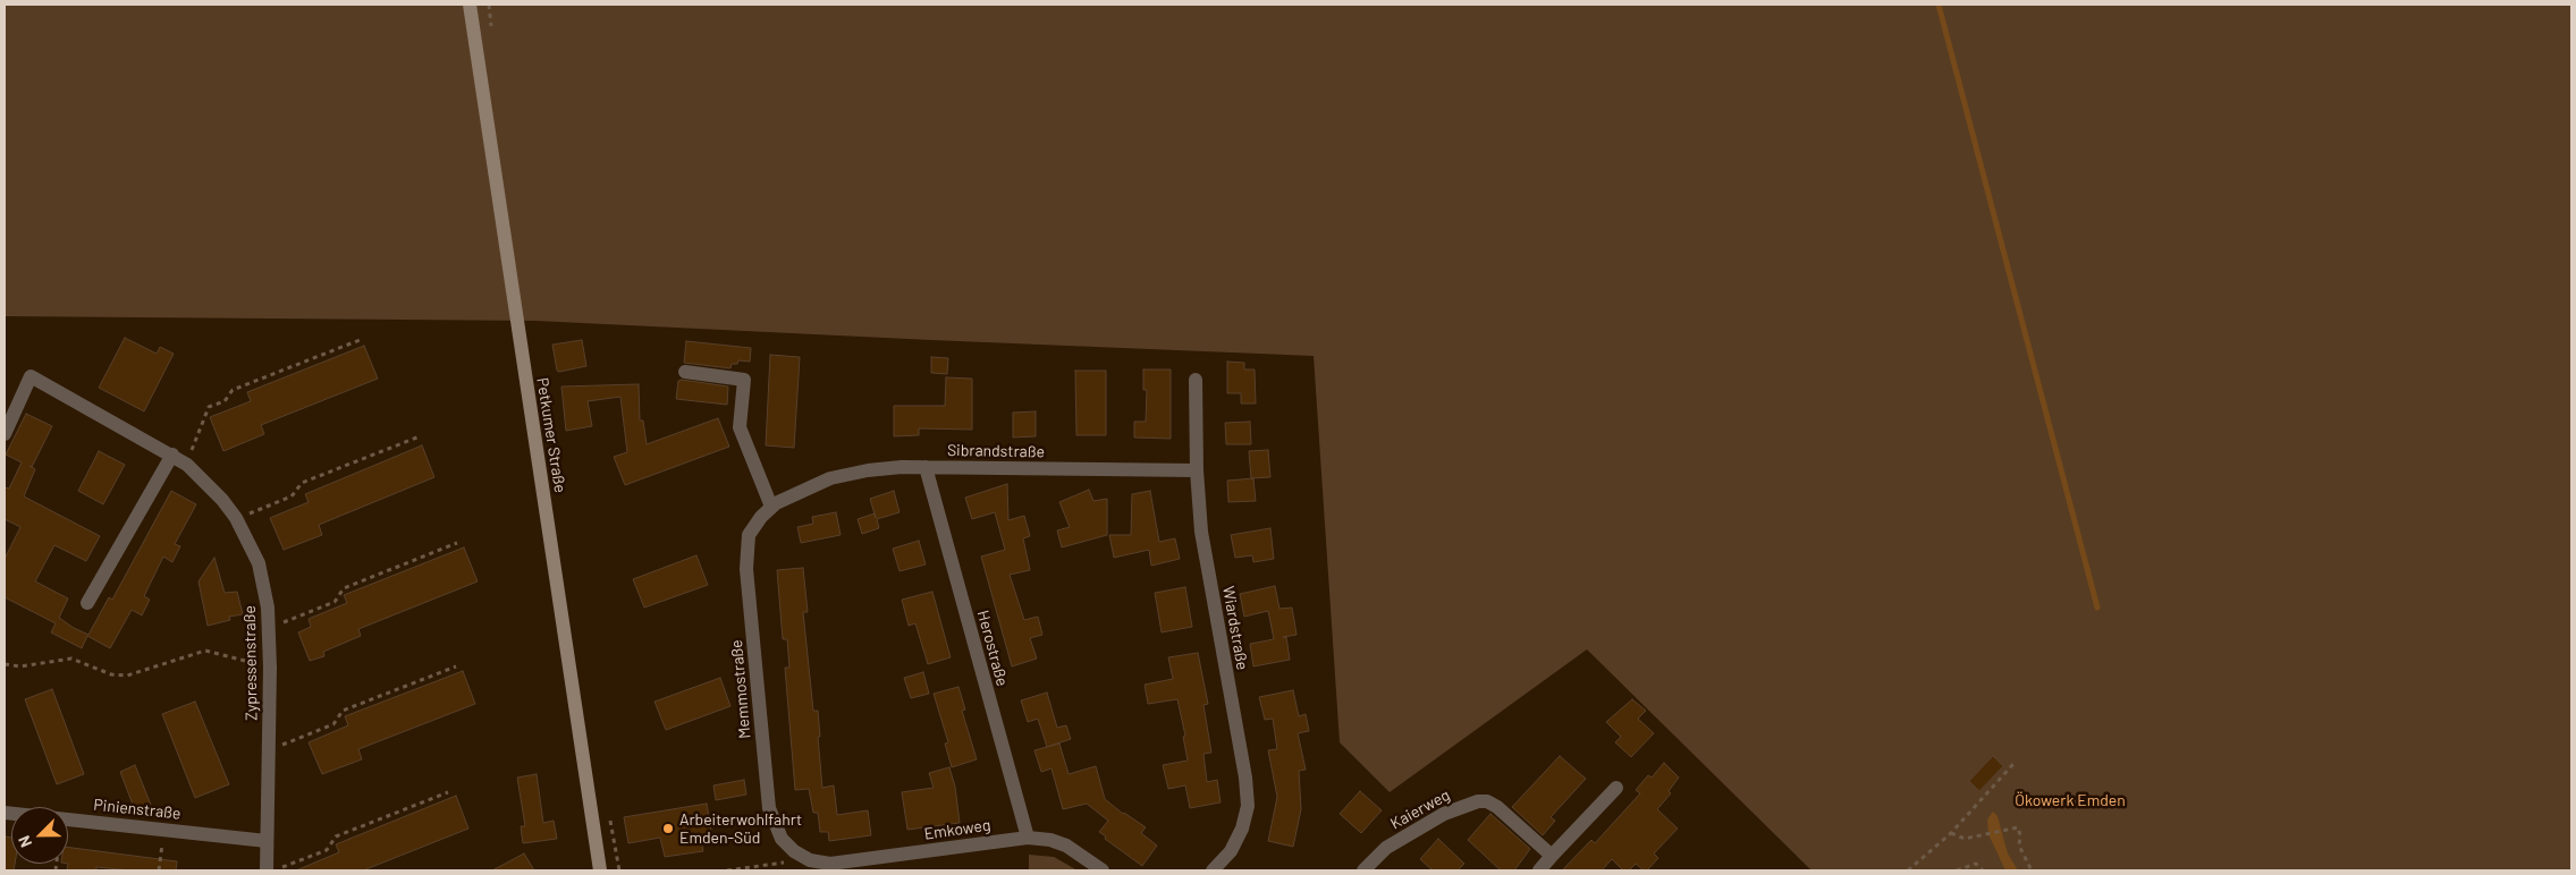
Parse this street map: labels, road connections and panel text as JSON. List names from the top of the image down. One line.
{"streets":{"main road":["Petkumer Straße"],"street":["Sibrandstraße","Wiardstraße","Herostraße","Zypressenstraße","Memmostraße","Pinienstraße","Kaierweg","Emkoweg"]},"crossings":[["Sibrandstraße","Wiardstraße"],["Sibrandstraße","Herostraße"],["Sibrandstraße","Memmostraße"],["Herostraße","Emkoweg"],["Zypressenstraße","Pinienstraße"],["Memmostraße","Emkoweg"]],"parks":["Ökowerk Emden"],"places":["Arbeiterwohlfahrt Emden-Süd"],"north":"bottom left"}
